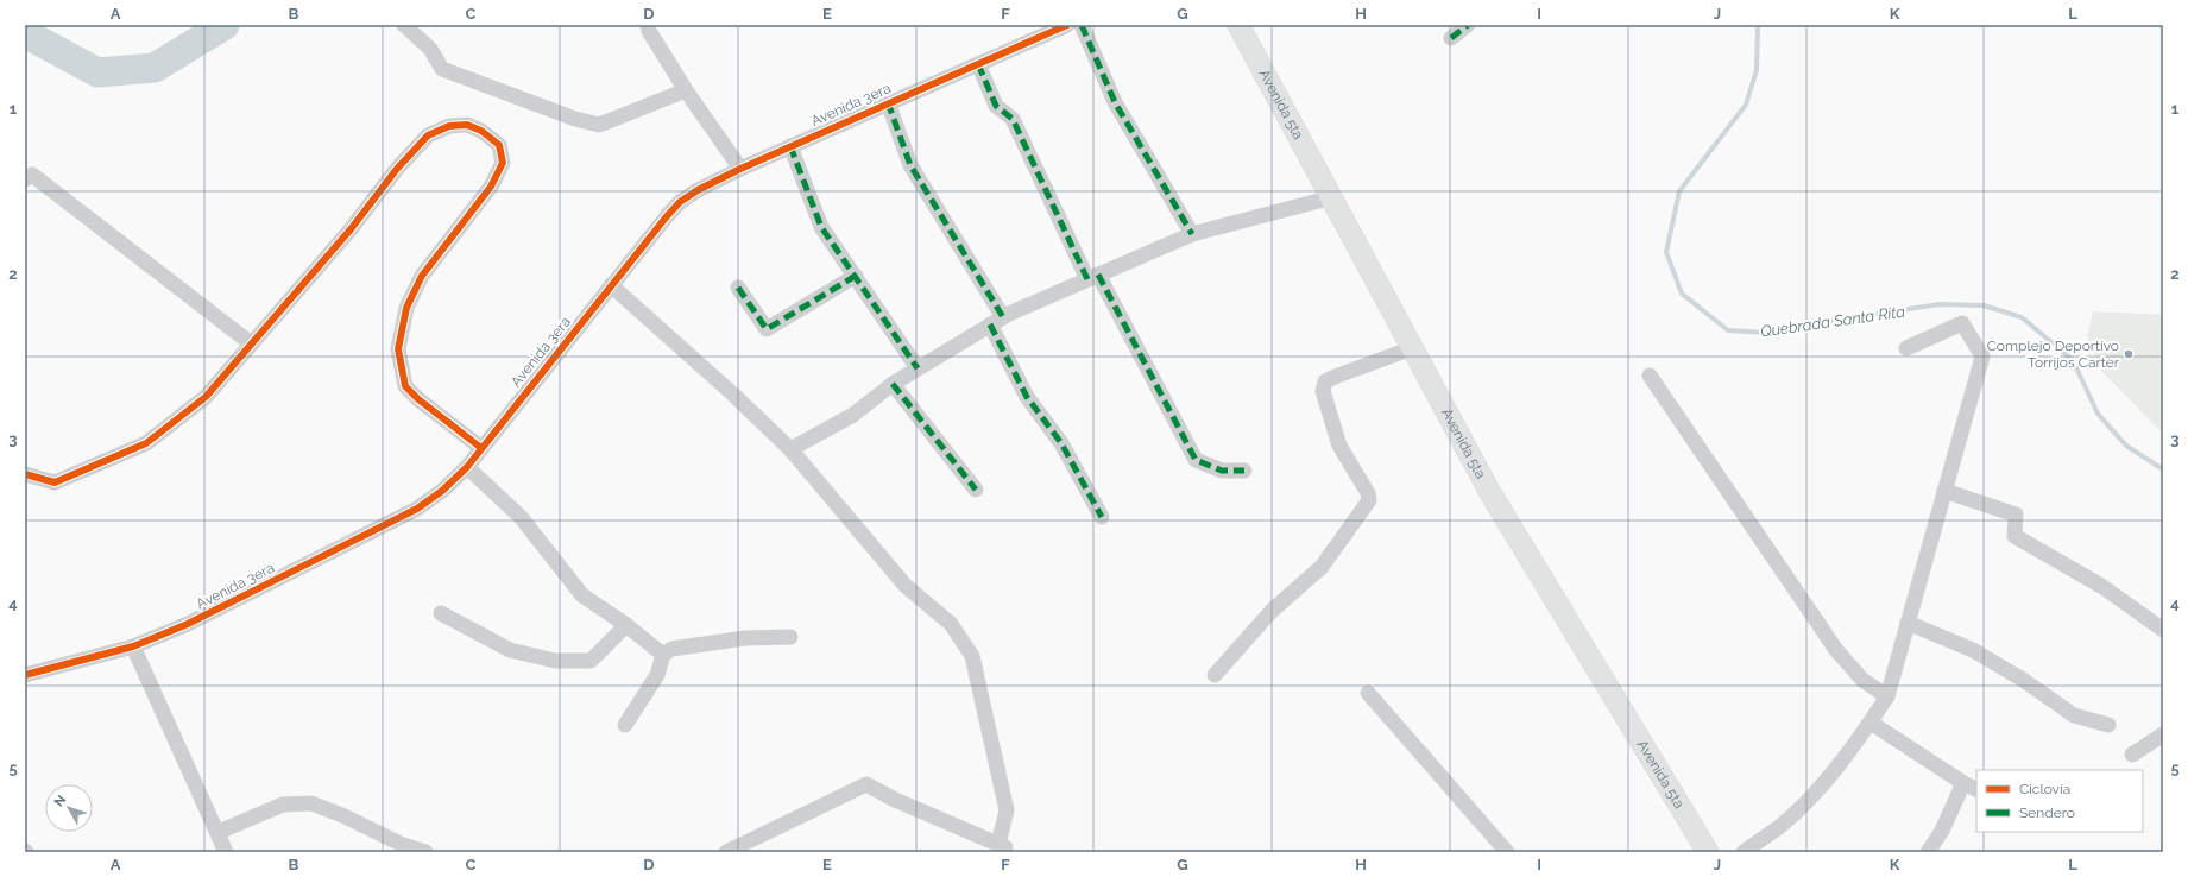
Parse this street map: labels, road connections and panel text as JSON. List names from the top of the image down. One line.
{"streets":{"street":["Avenida 3era","Avenida 5ta"]},"water":["Quebrada Santa Rita"],"places":["Complejo Deportivo Torrijos Carter"],"legend":["Ciclovía","Sendero"],"north":"top left","grid":{"columns":["A","B","C","D","E","F","G","H","I","J","K","L"],"rows":["1","2","3","4","5"]}}
